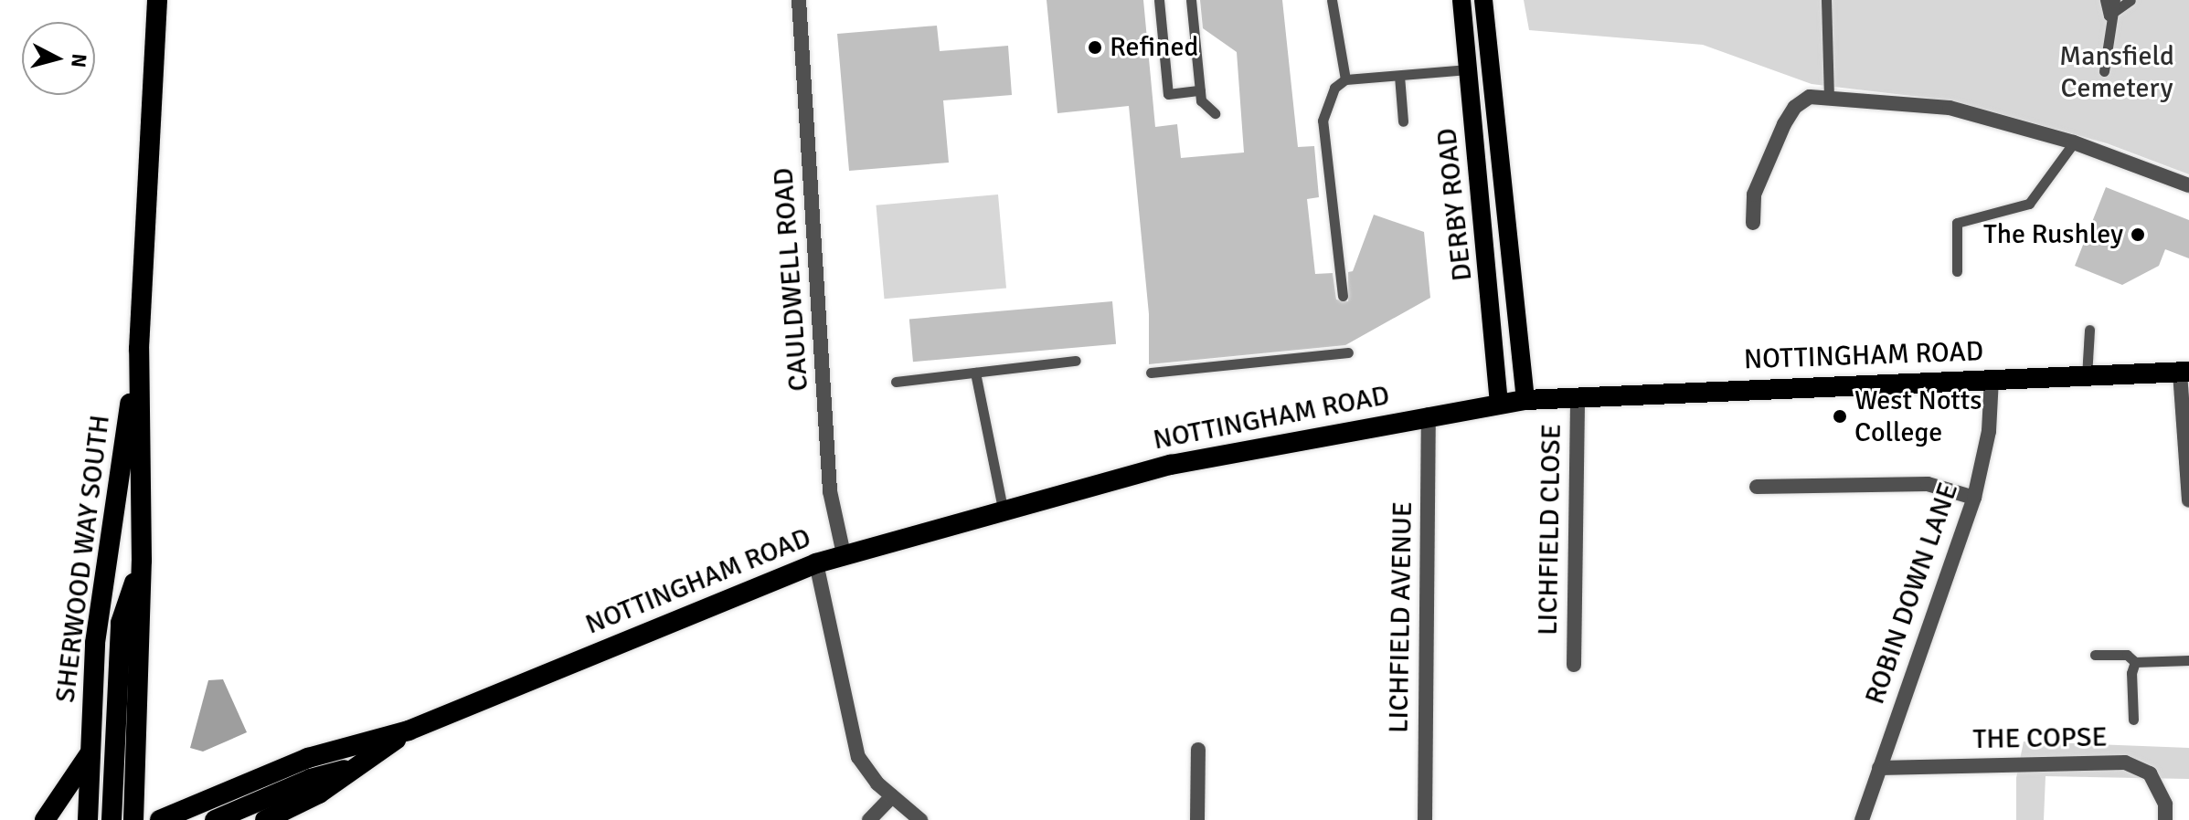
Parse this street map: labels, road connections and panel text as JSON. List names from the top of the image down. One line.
{"streets":{"highway":["NOTTINGHAM ROAD","SHERWOOD WAY SOUTH"],"main road":["DERBY ROAD"],"street":["CAULDWELL ROAD","LICHFIELD CLOSE","ROBIN DOWN LANE","LICHFIELD AVENUE","THE COPSE"]},"crossings":[["DERBY ROAD","NOTTINGHAM ROAD"],["CAULDWELL ROAD","NOTTINGHAM ROAD"],["NOTTINGHAM ROAD","LICHFIELD CLOSE"],["NOTTINGHAM ROAD","ROBIN DOWN LANE"],["NOTTINGHAM ROAD","LICHFIELD AVENUE"],["ROBIN DOWN LANE","THE COPSE"]],"parks":["Mansfield Cemetery"],"places":["Refined","The Rushley","West Notts College"],"north":"right"}
